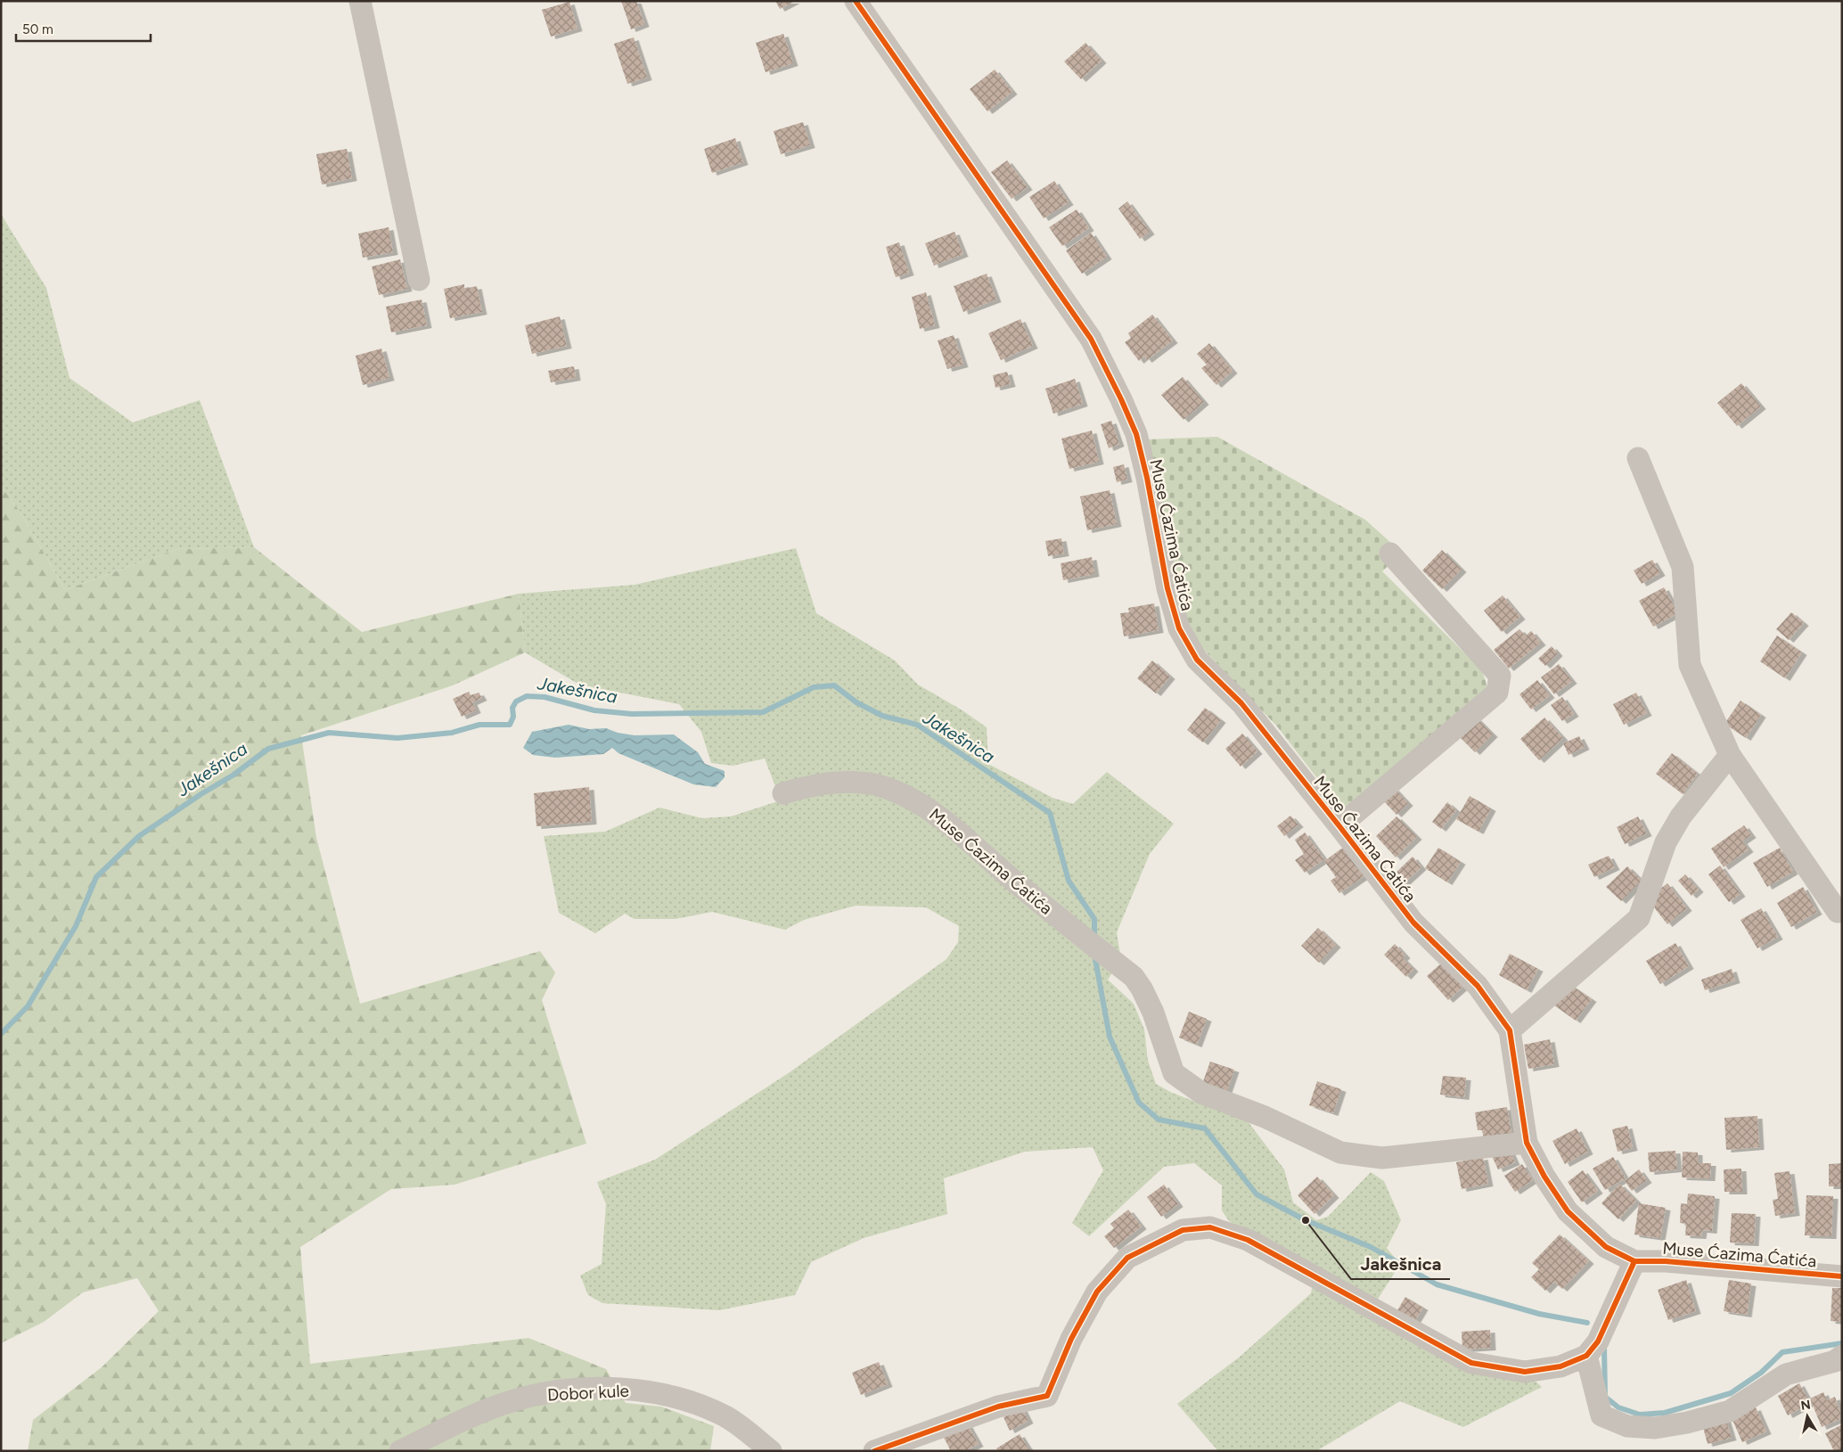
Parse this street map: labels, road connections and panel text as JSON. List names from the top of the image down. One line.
{"streets":{"street":["Muse Ćazima Ćatića","Dobor kule"]},"water":["Jakešnica"],"places":["Jakešnica"],"scale_bar":"50 m","north":"top"}
